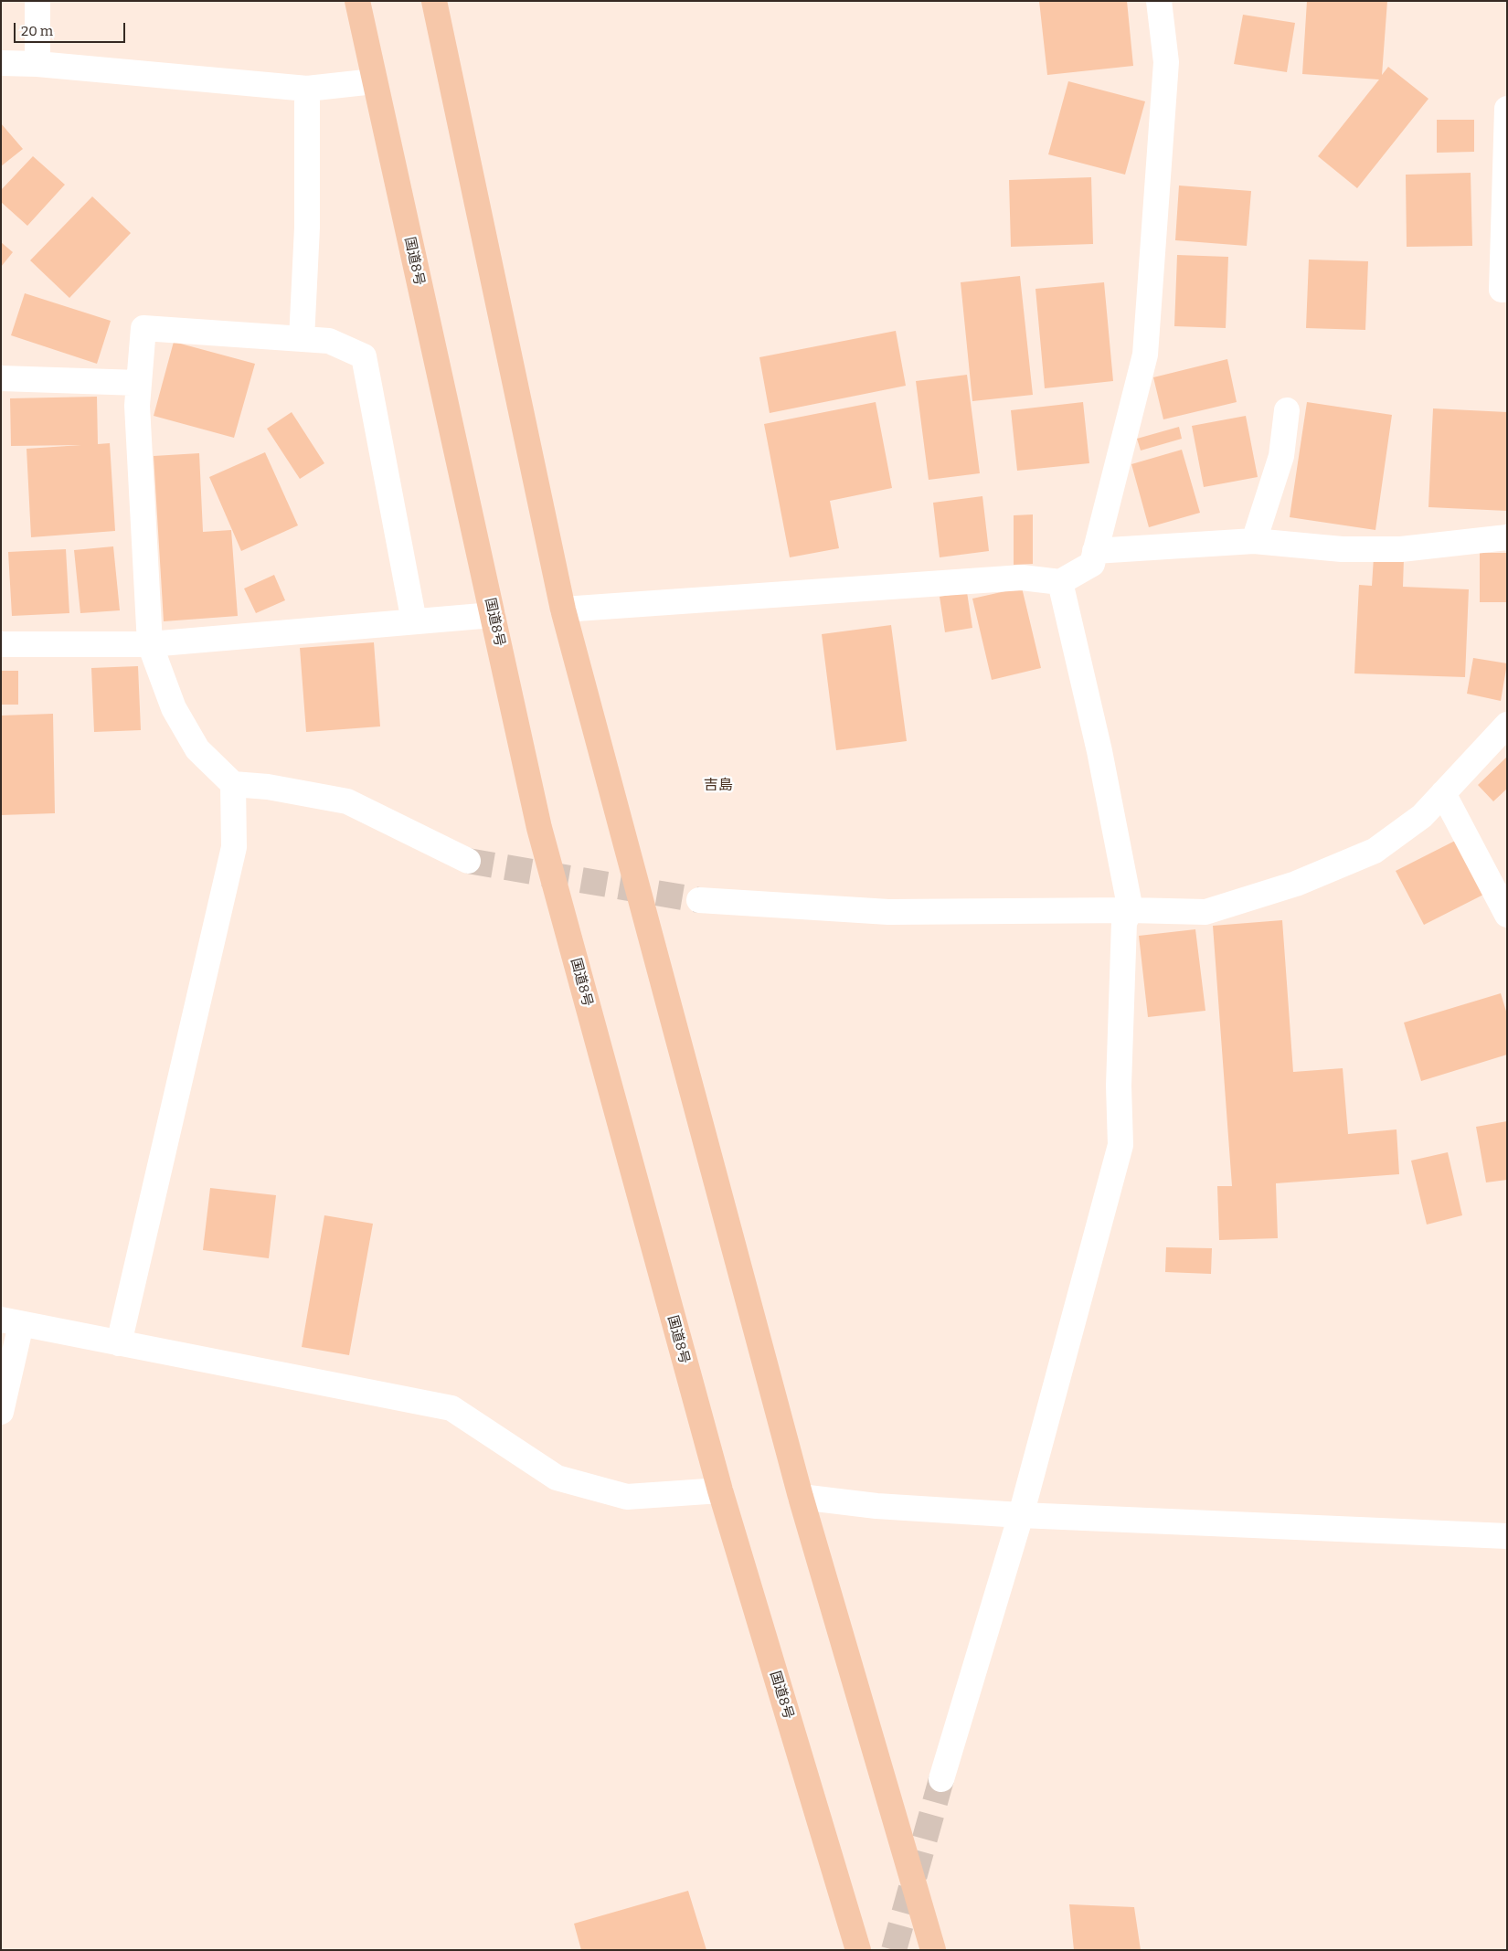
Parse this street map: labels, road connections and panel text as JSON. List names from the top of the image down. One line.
{"streets":{"highway":["国道8号"]},"districts":["吉島"],"scale_bar":"20 m"}
